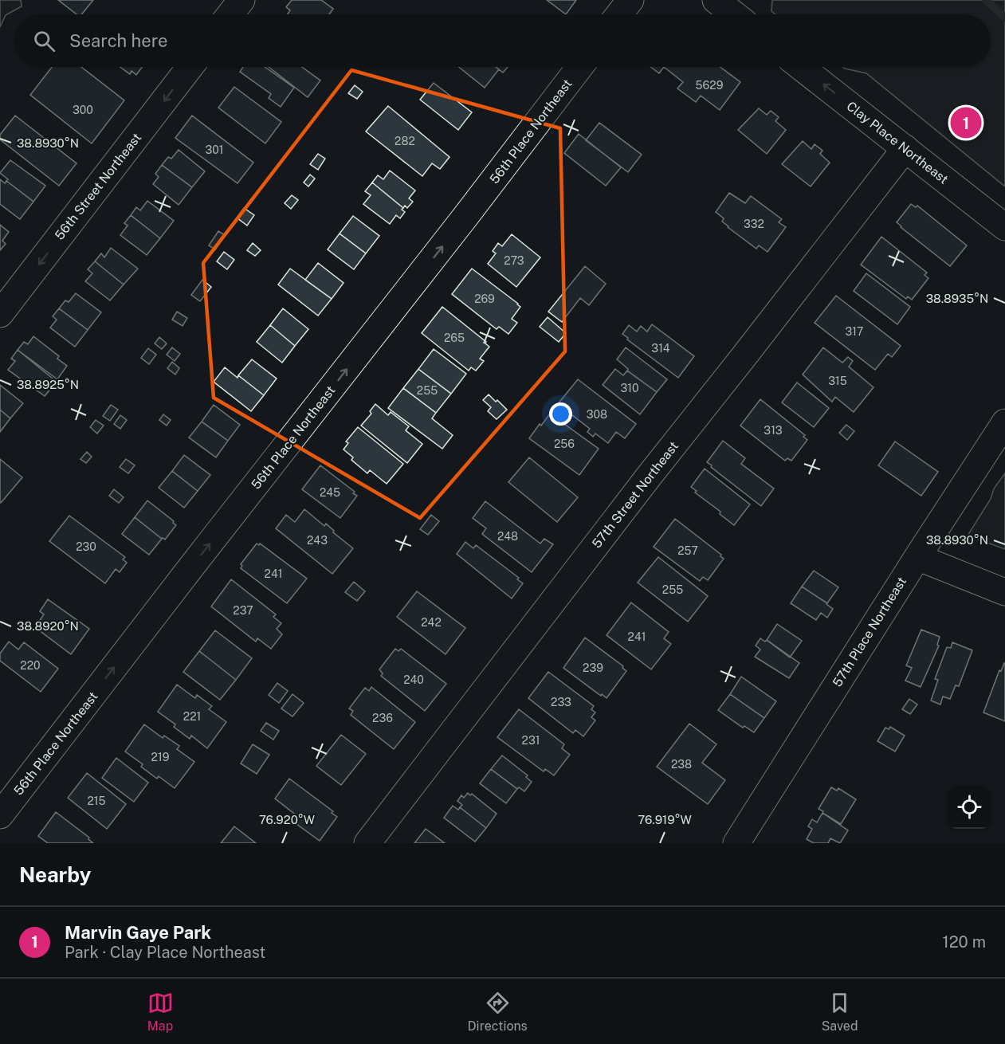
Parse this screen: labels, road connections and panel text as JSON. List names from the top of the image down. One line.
{"streets":{"street":["56th Place Northeast","Clay Place Northeast","56th Street Northeast","57th Street Northeast","57th Place Northeast"]},"crossings":[["Clay Place Northeast","57th Street Northeast"]],"one_way":["56th Place Northeast","Clay Place Northeast","56th Street Northeast"],"house_numbers":["5629","300","282","301","332","273","269","317","265","314","315","310","255","308","313","256","245","248","243","230","257","241","255","237","242","241","220","239","240","233","221","236","231","219","238","215"],"page":{"search":"Search here","pins":"1","heading":"Nearby","list":[{"mark":"1","name":"Marvin Gaye Park","note":"Park · Clay Place Northeast","value":"120 m"}],"nav":["Map","Directions","Saved"]},"coordinates":["38.8930°N","38.8935°N","38.8925°N","38.8920°N","76.920°W","76.919°W"]}
